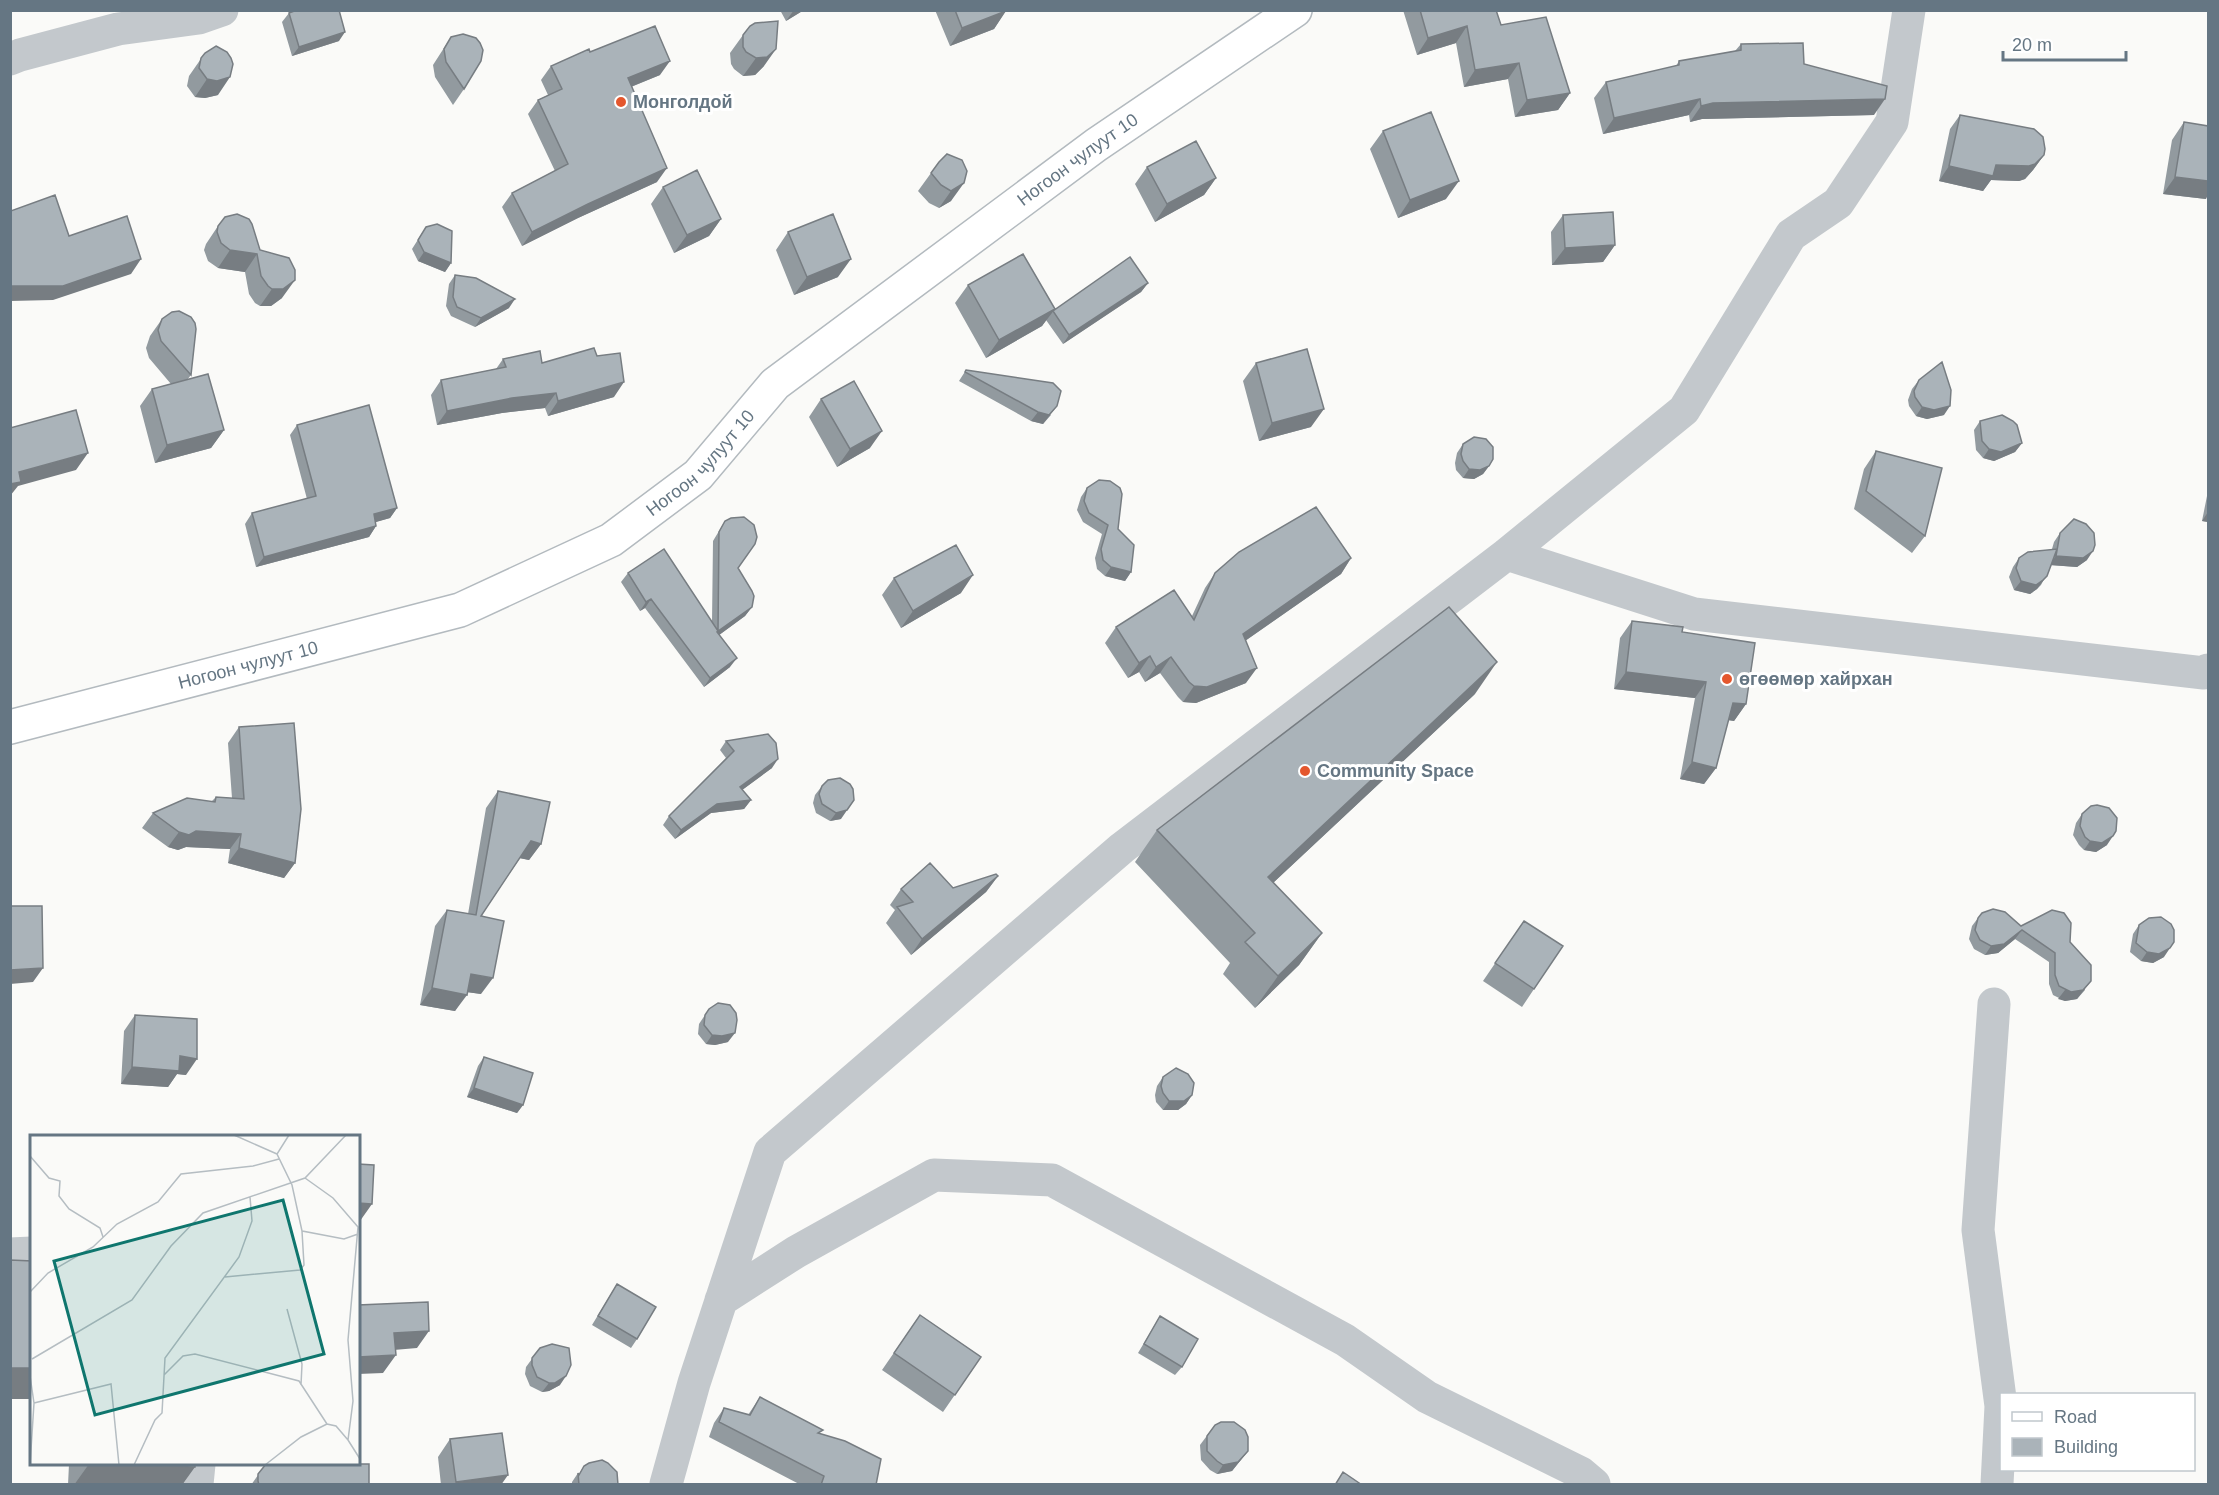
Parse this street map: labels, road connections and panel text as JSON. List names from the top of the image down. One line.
{"streets":{"street":["Ногоон чулуут 10"]},"places":["Монголдой","өгөөмөр хайрхан","Community Space"],"legend":["Road","Building"],"scale_bar":"20 m"}
